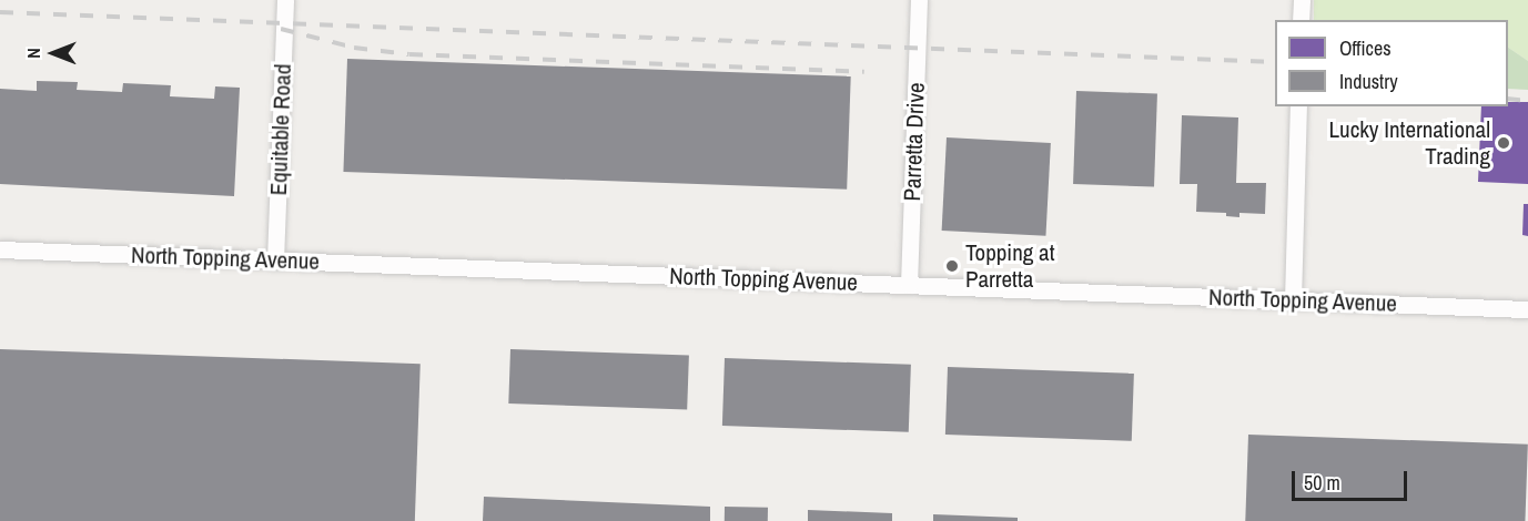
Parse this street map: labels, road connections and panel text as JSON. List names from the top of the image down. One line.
{"streets":{"street":["Equitable Road","Parretta Drive","North Topping Avenue"]},"crossings":[["Equitable Road","North Topping Avenue"],["Parretta Drive","North Topping Avenue"]],"places":["Lucky International Trading","Topping at Parretta"],"legend":["Offices","Industry"],"scale_bar":"50 m","north":"left"}
